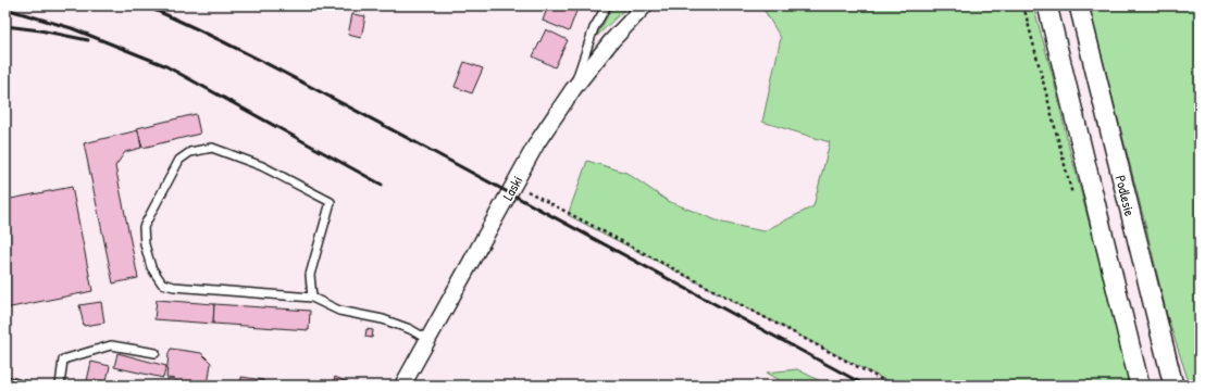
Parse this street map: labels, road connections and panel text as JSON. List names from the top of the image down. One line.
{"streets":{"street":["Laski","Podlesie"]}}
